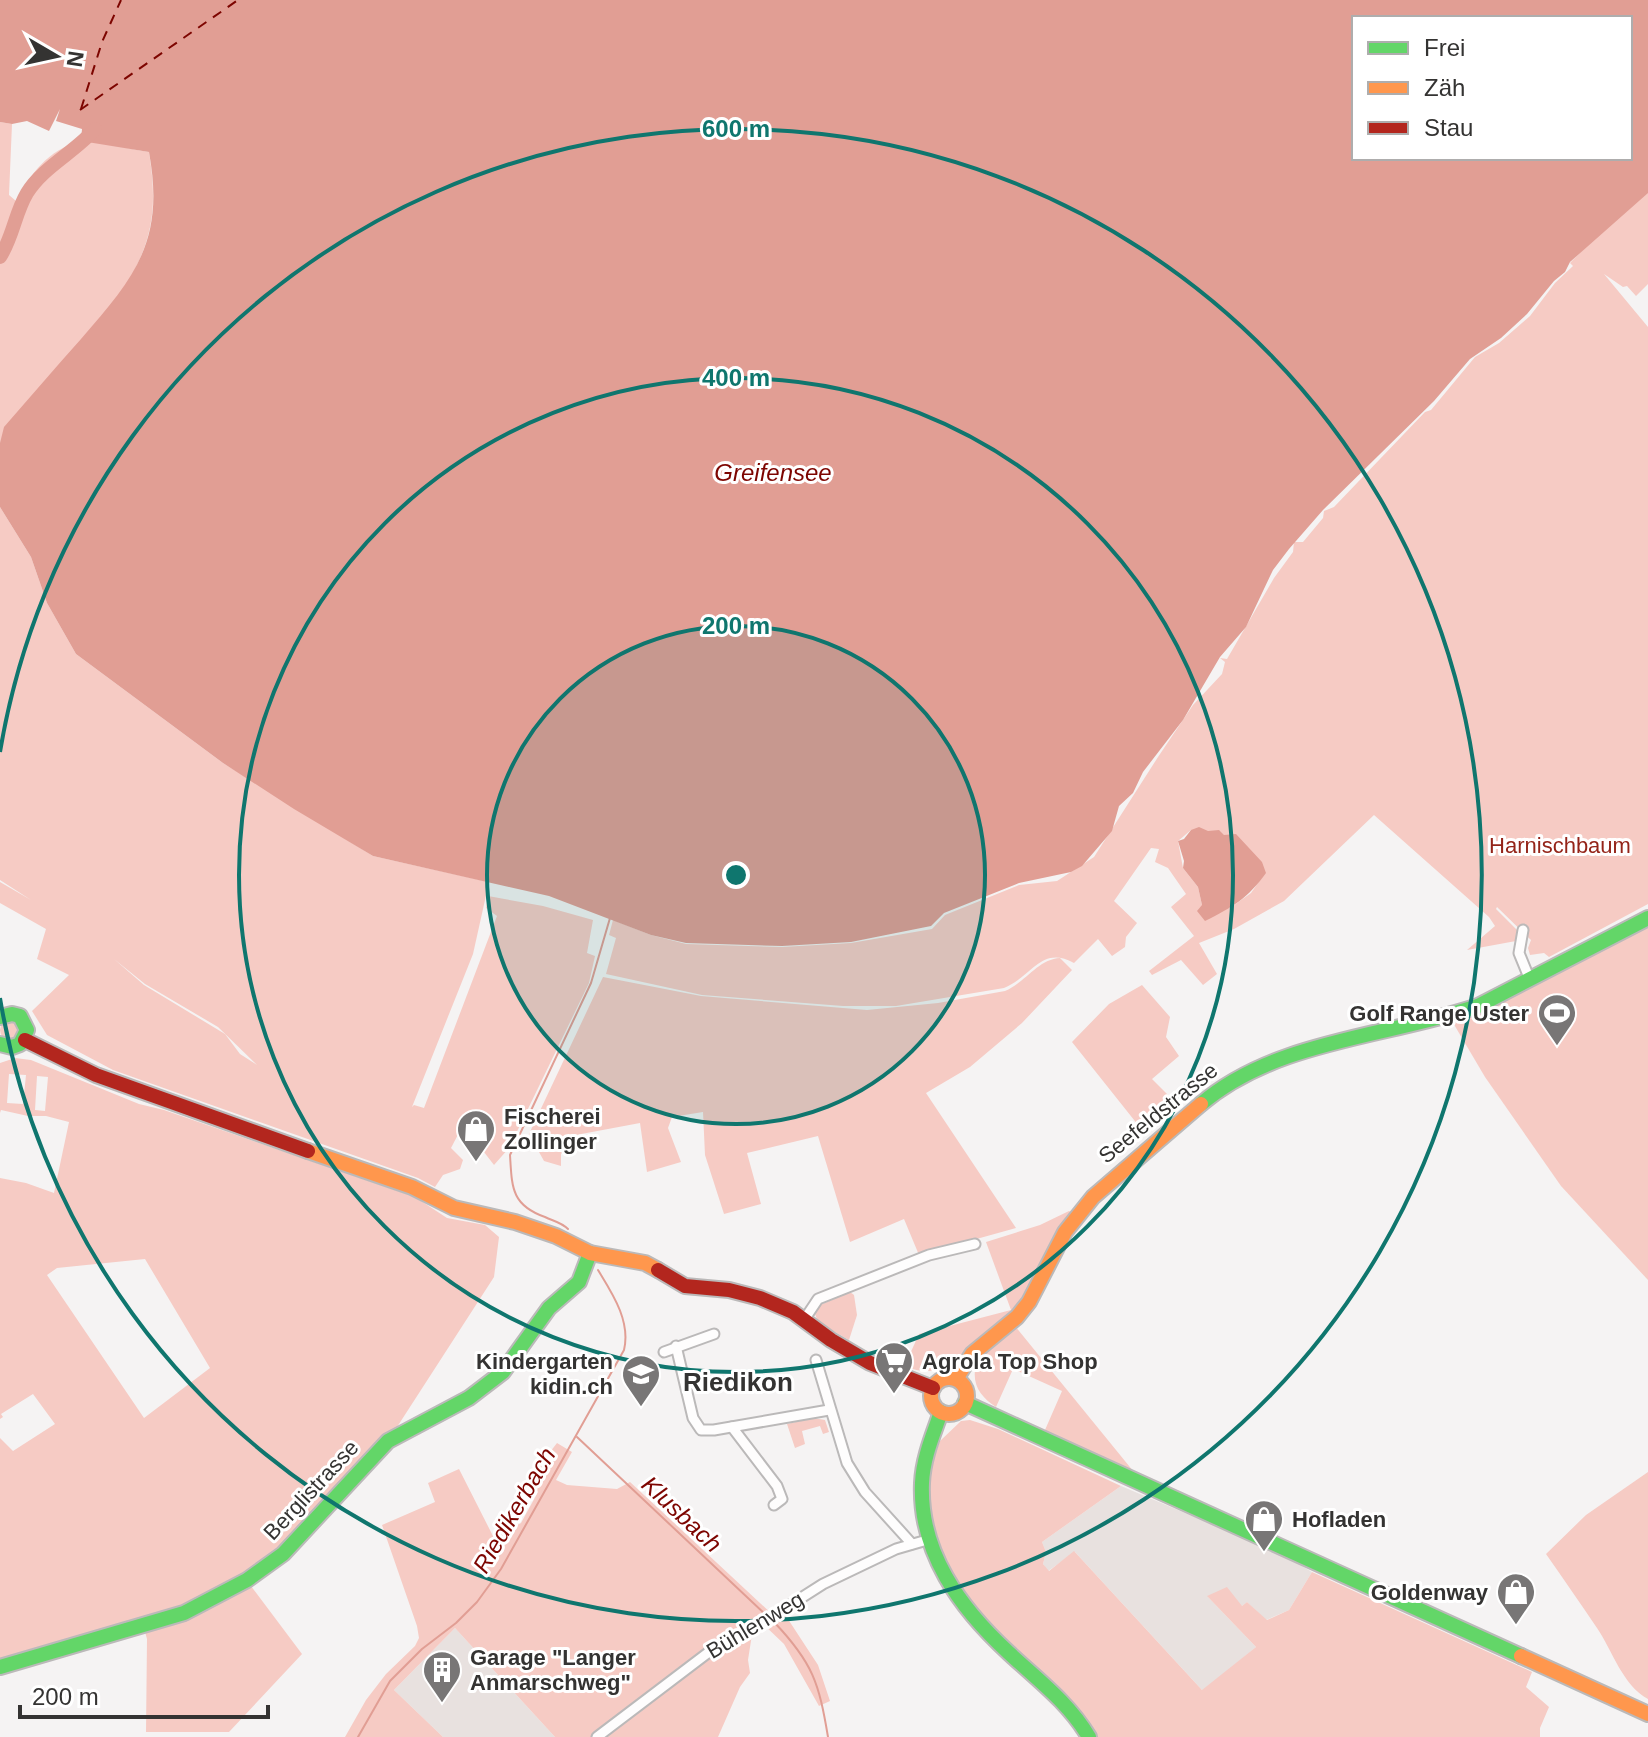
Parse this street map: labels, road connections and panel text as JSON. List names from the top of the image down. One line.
{"streets":{"street":["Seefeldstrasse","Berglistrasse","Bühlenweg"]},"districts":["Riedikon"],"water":["Greifensee","Riedikerbach","Klusbach"],"parks":["Harnischbaum"],"places":{"sports":["Golf Range Uster"],"shop":["Fischerei Zollinger","Hofladen","Goldenway"],"supermarket":["Agrola Top Shop"],"school or university":["Kindergarten kidin.ch"],"building":["Garage \"Langer Anmarschweg\""]},"legend":["Frei","Zäh","Stau"],"scale_bar":"200 m","north":"right","rings":["600 m","400 m","200 m"]}
